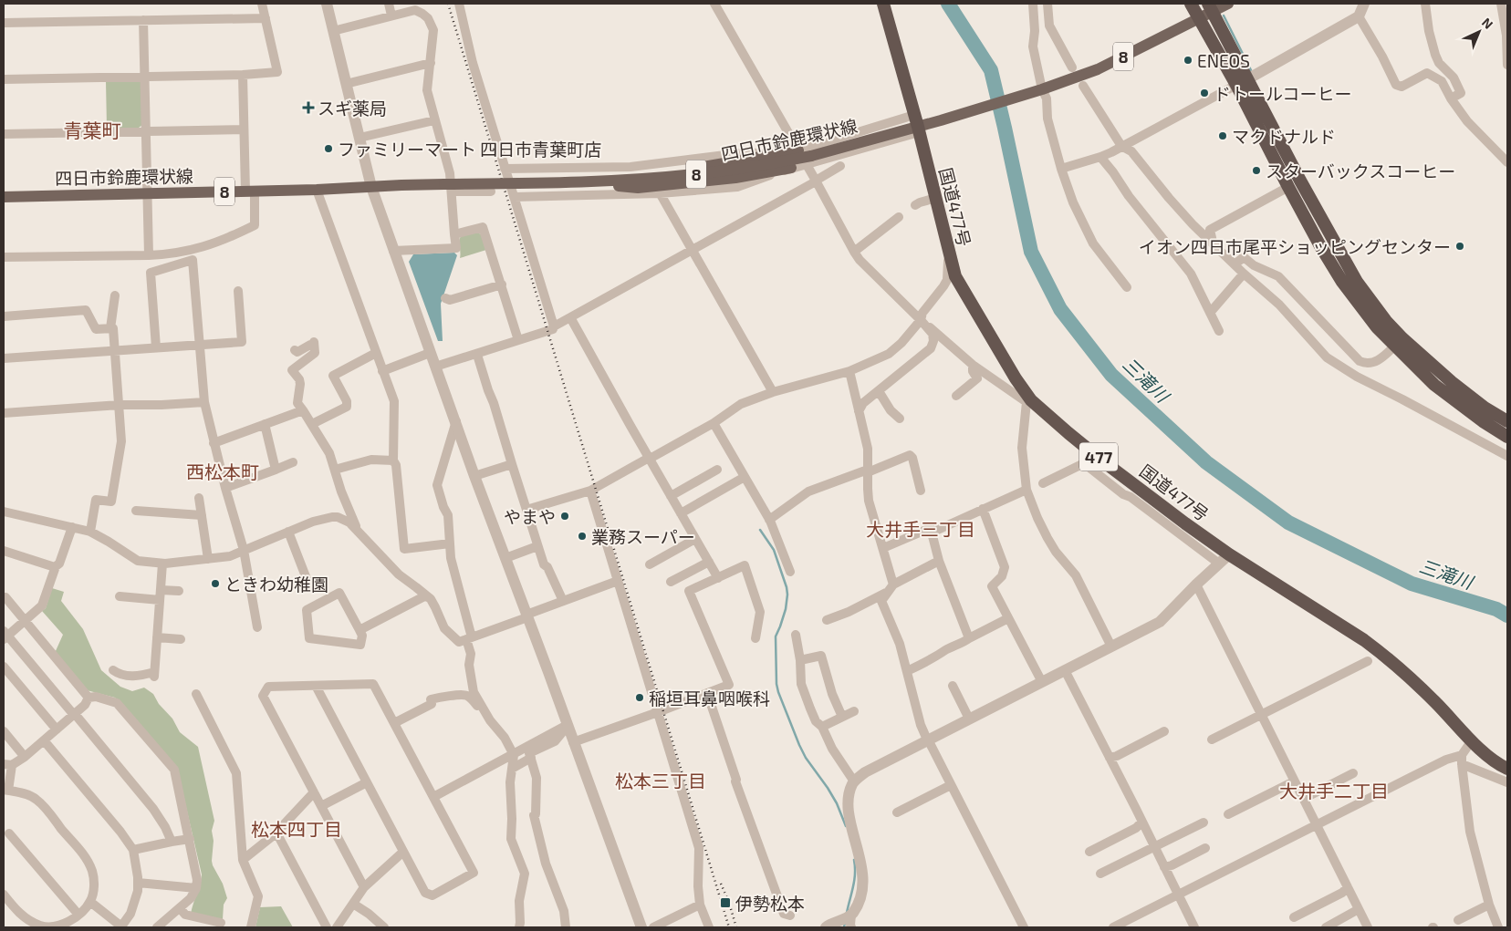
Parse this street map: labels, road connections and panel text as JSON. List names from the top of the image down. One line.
{"streets":{"highway":["国道477号","477"],"main road":["8","四日市鈴鹿環状線"]},"crossings":[["8","四日市鈴鹿環状線"],["四日市鈴鹿環状線","国道477号"]],"districts":["青葉町","西松本町","大井手三丁目","松本三丁目","大井手二丁目","松本四丁目"],"water":["三滝川"],"places":{"other":["ENEOS","ドトールコーヒー","マクドナルド","ファミリーマート 四日市青葉町店","スターバックスコーヒー","イオン四日市尾平ショッピングセンター","やまや","業務スーパー","ときわ幼稚園","稲垣耳鼻咽喉科"],"health":["スギ薬局"],"transit":["伊勢松本"]},"north":"top right"}
